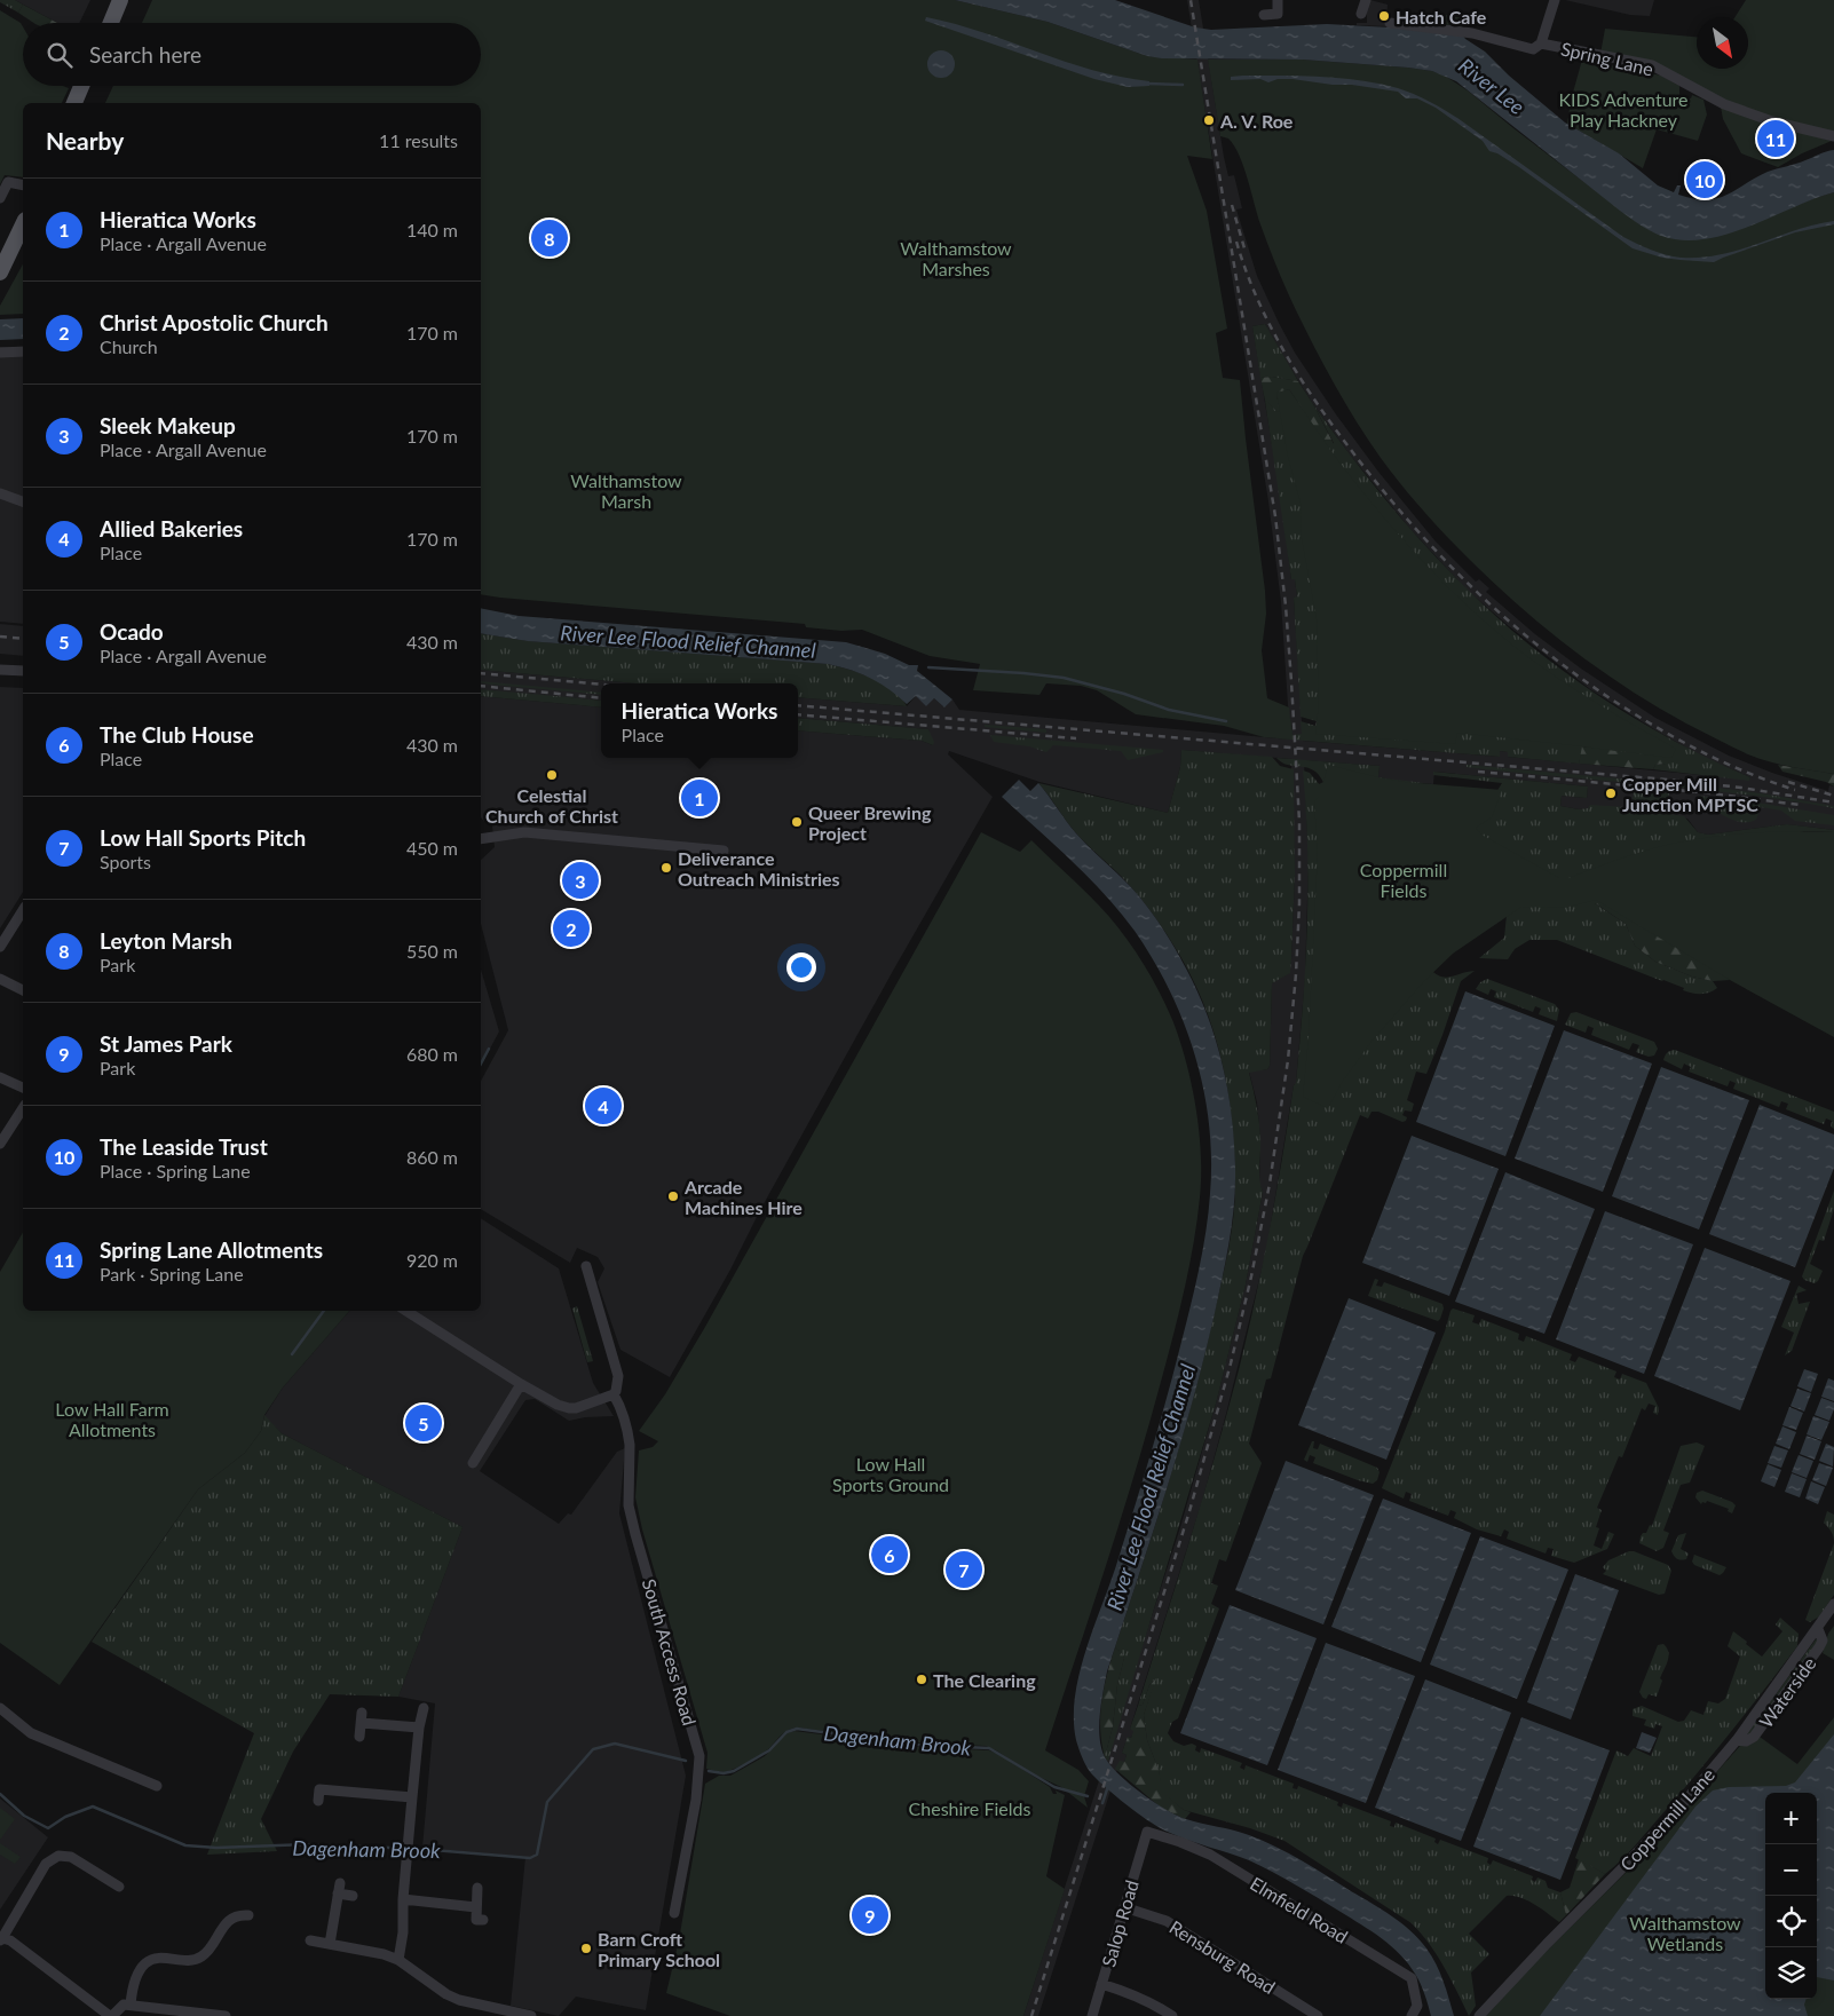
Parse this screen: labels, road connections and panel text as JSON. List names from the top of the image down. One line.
{"streets":{"street":["Spring Lane","South Access Road","Waterside","Coppermill Lane","Elmfield Road","Salop Road","Rensburg Road"]},"crossings":[["Waterside","Coppermill Lane"],["Elmfield Road","Salop Road"],["Salop Road","Rensburg Road"]],"water":["River Lee","River Lee Flood Relief Channel","Dagenham Brook"],"parks":["KIDS Adventure Play Hackney","Walthamstow Marshes","Walthamstow Marsh","Coppermill Fields","Low Hall Farm Allotments","Low Hall Sports Ground","Cheshire Fields","Walthamstow Wetlands"],"places":["Hatch Cafe","A. V. Roe","Celestial Church of Christ","Copper Mill Junction MPTSC","Queer Brewing Project","Deliverance Outreach Ministries","Arcade Machines Hire","The Clearing","Barn Croft Primary School"],"north":"bottom right","page":{"search":"Search here","heading":["Nearby","11 results"],"pins":["11","10","8","1","3","2","4","5","6","7","9"],"list":[{"mark":"1","name":"Hieratica Works","note":"Place · Argall Avenue","value":"140 m"},{"mark":"2","name":"Christ Apostolic Church","note":"Church","value":"170 m"},{"mark":"3","name":"Sleek Makeup","note":"Place · Argall Avenue","value":"170 m"},{"mark":"4","name":"Allied Bakeries","note":"Place","value":"170 m"},{"mark":"5","name":"Ocado","note":"Place · Argall Avenue","value":"430 m"},{"mark":"6","name":"The Club House","note":"Place","value":"430 m"},{"mark":"7","name":"Low Hall Sports Pitch","note":"Sports","value":"450 m"},{"mark":"8","name":"Leyton Marsh","note":"Park","value":"550 m"},{"mark":"9","name":"St James Park","note":"Park","value":"680 m"},{"mark":"10","name":"The Leaside Trust","note":"Place · Spring Lane","value":"860 m"},{"mark":"11","name":"Spring Lane Allotments","note":"Park · Spring Lane","value":"920 m"}],"popup":["Hieratica Works","Place"],"map_buttons":["+","−"]}}
